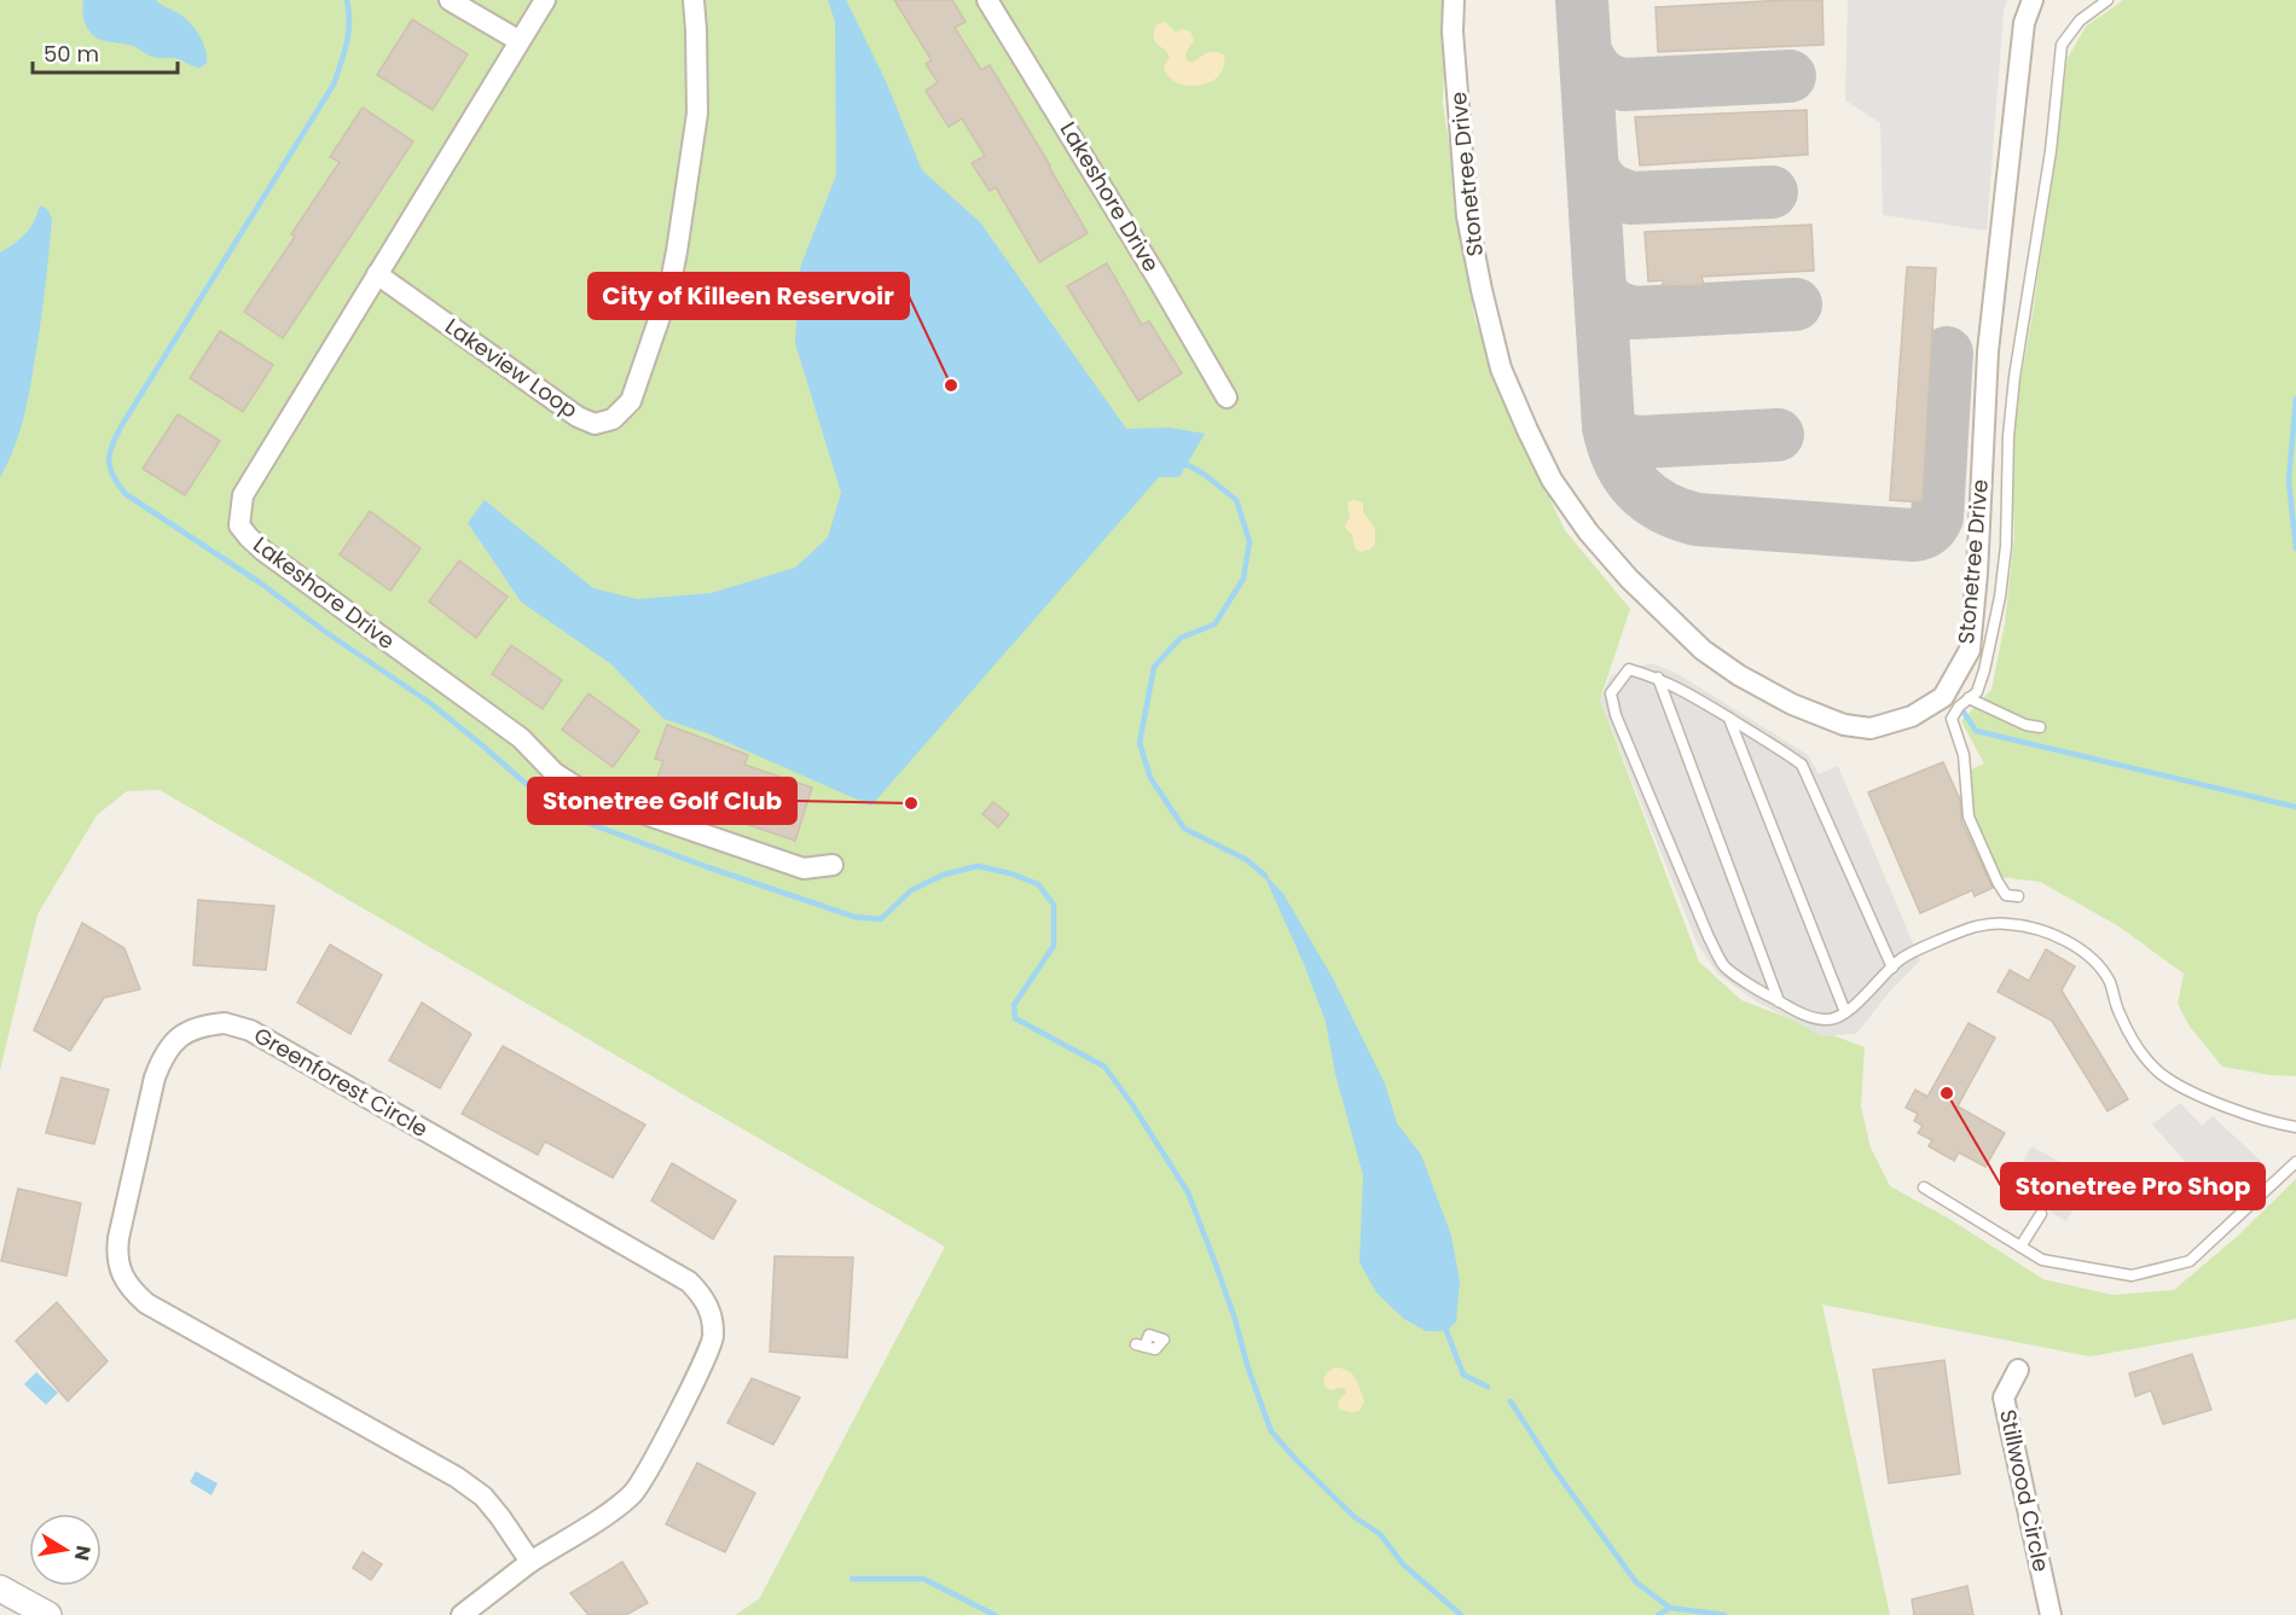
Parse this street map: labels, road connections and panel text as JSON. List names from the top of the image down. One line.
{"streets":{"street":["Stonetree Drive","Lakeshore Drive","Lakeview Loop","Greenforest Circle","Stillwood Circle"]},"crossings":[["Lakeshore Drive","Lakeview Loop"]],"places":["City of Killeen Reservoir","Stonetree Golf Club","Stonetree Pro Shop"],"scale_bar":"50 m","north":"right"}
